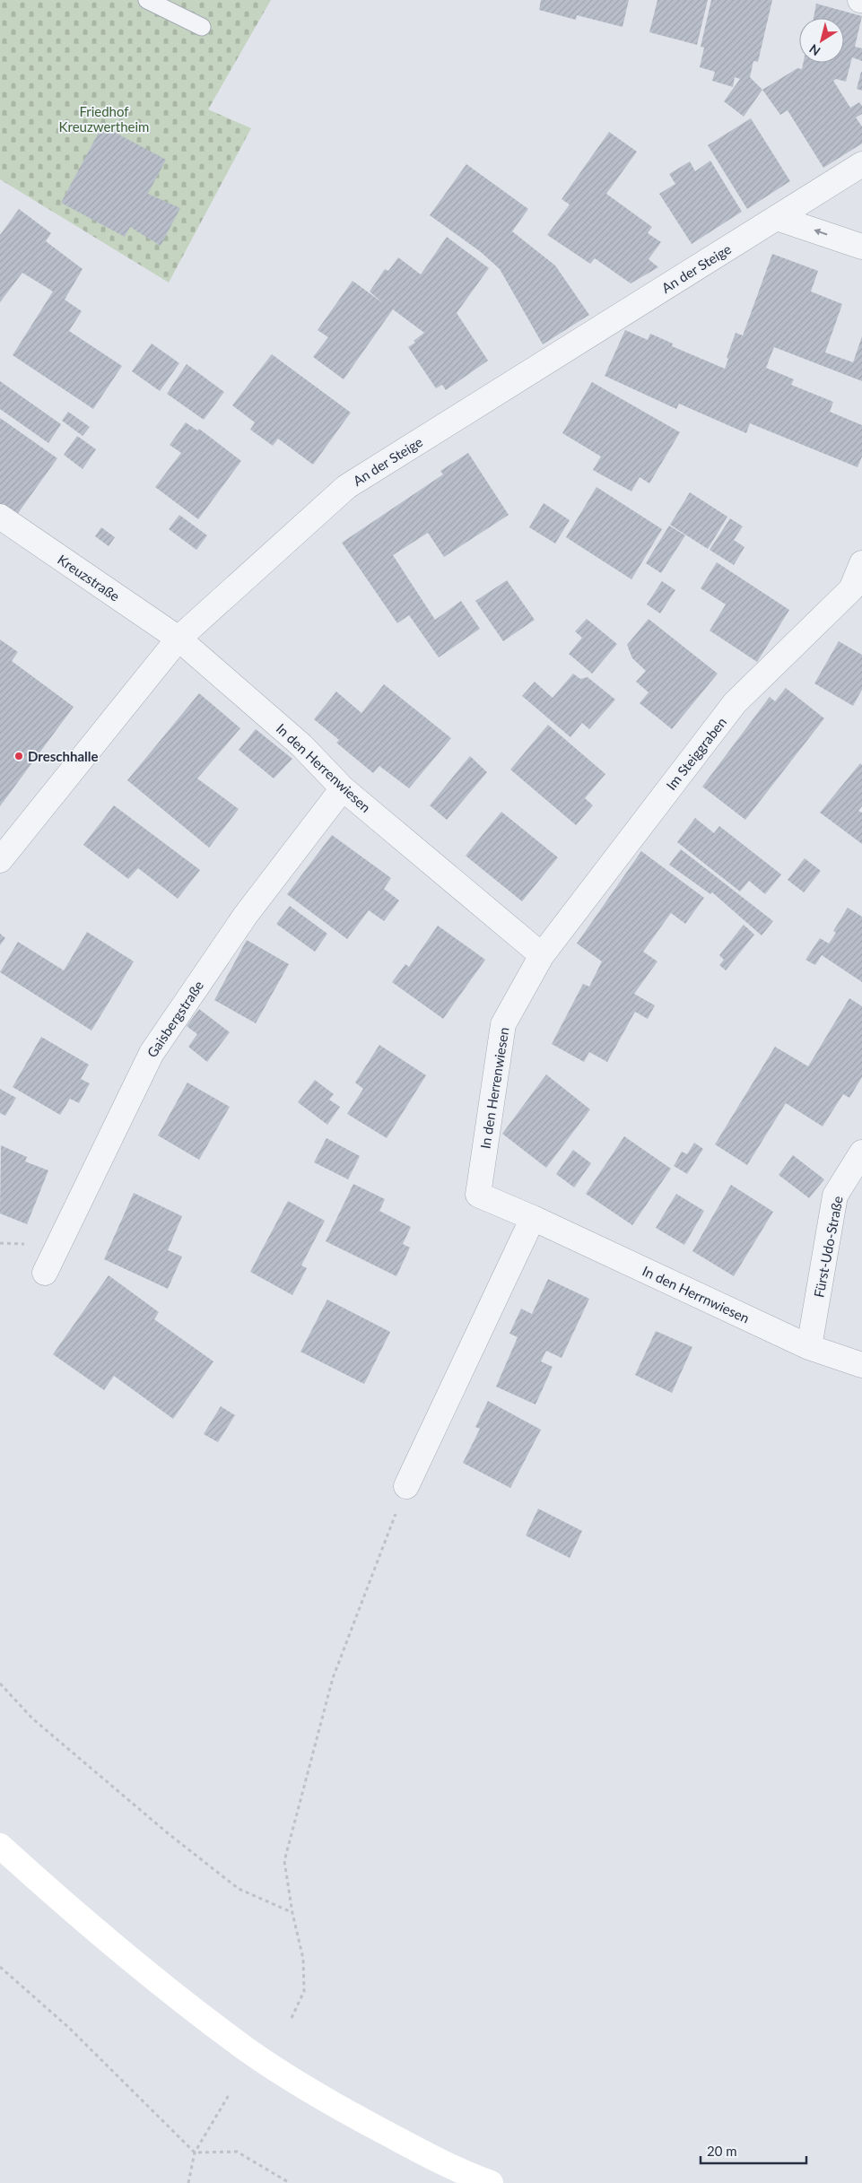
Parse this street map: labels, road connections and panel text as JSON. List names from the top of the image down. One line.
{"streets":{"street":["An der Steige","Kreuzstraße","Im Steiggraben","In den Herrenwiesen","Gaisbergstraße","Fürst-Udo-Straße","In den Herrnwiesen"]},"crossings":[["An der Steige","Kreuzstraße"],["An der Steige","In den Herrenwiesen"],["Kreuzstraße","In den Herrenwiesen"],["Im Steiggraben","In den Herrenwiesen"],["In den Herrenwiesen","Gaisbergstraße"],["In den Herrenwiesen","In den Herrnwiesen"],["Fürst-Udo-Straße","In den Herrnwiesen"]],"parks":["Friedhof Kreuzwertheim"],"places":["Dreschhalle"],"scale_bar":"20 m","north":"bottom left"}
